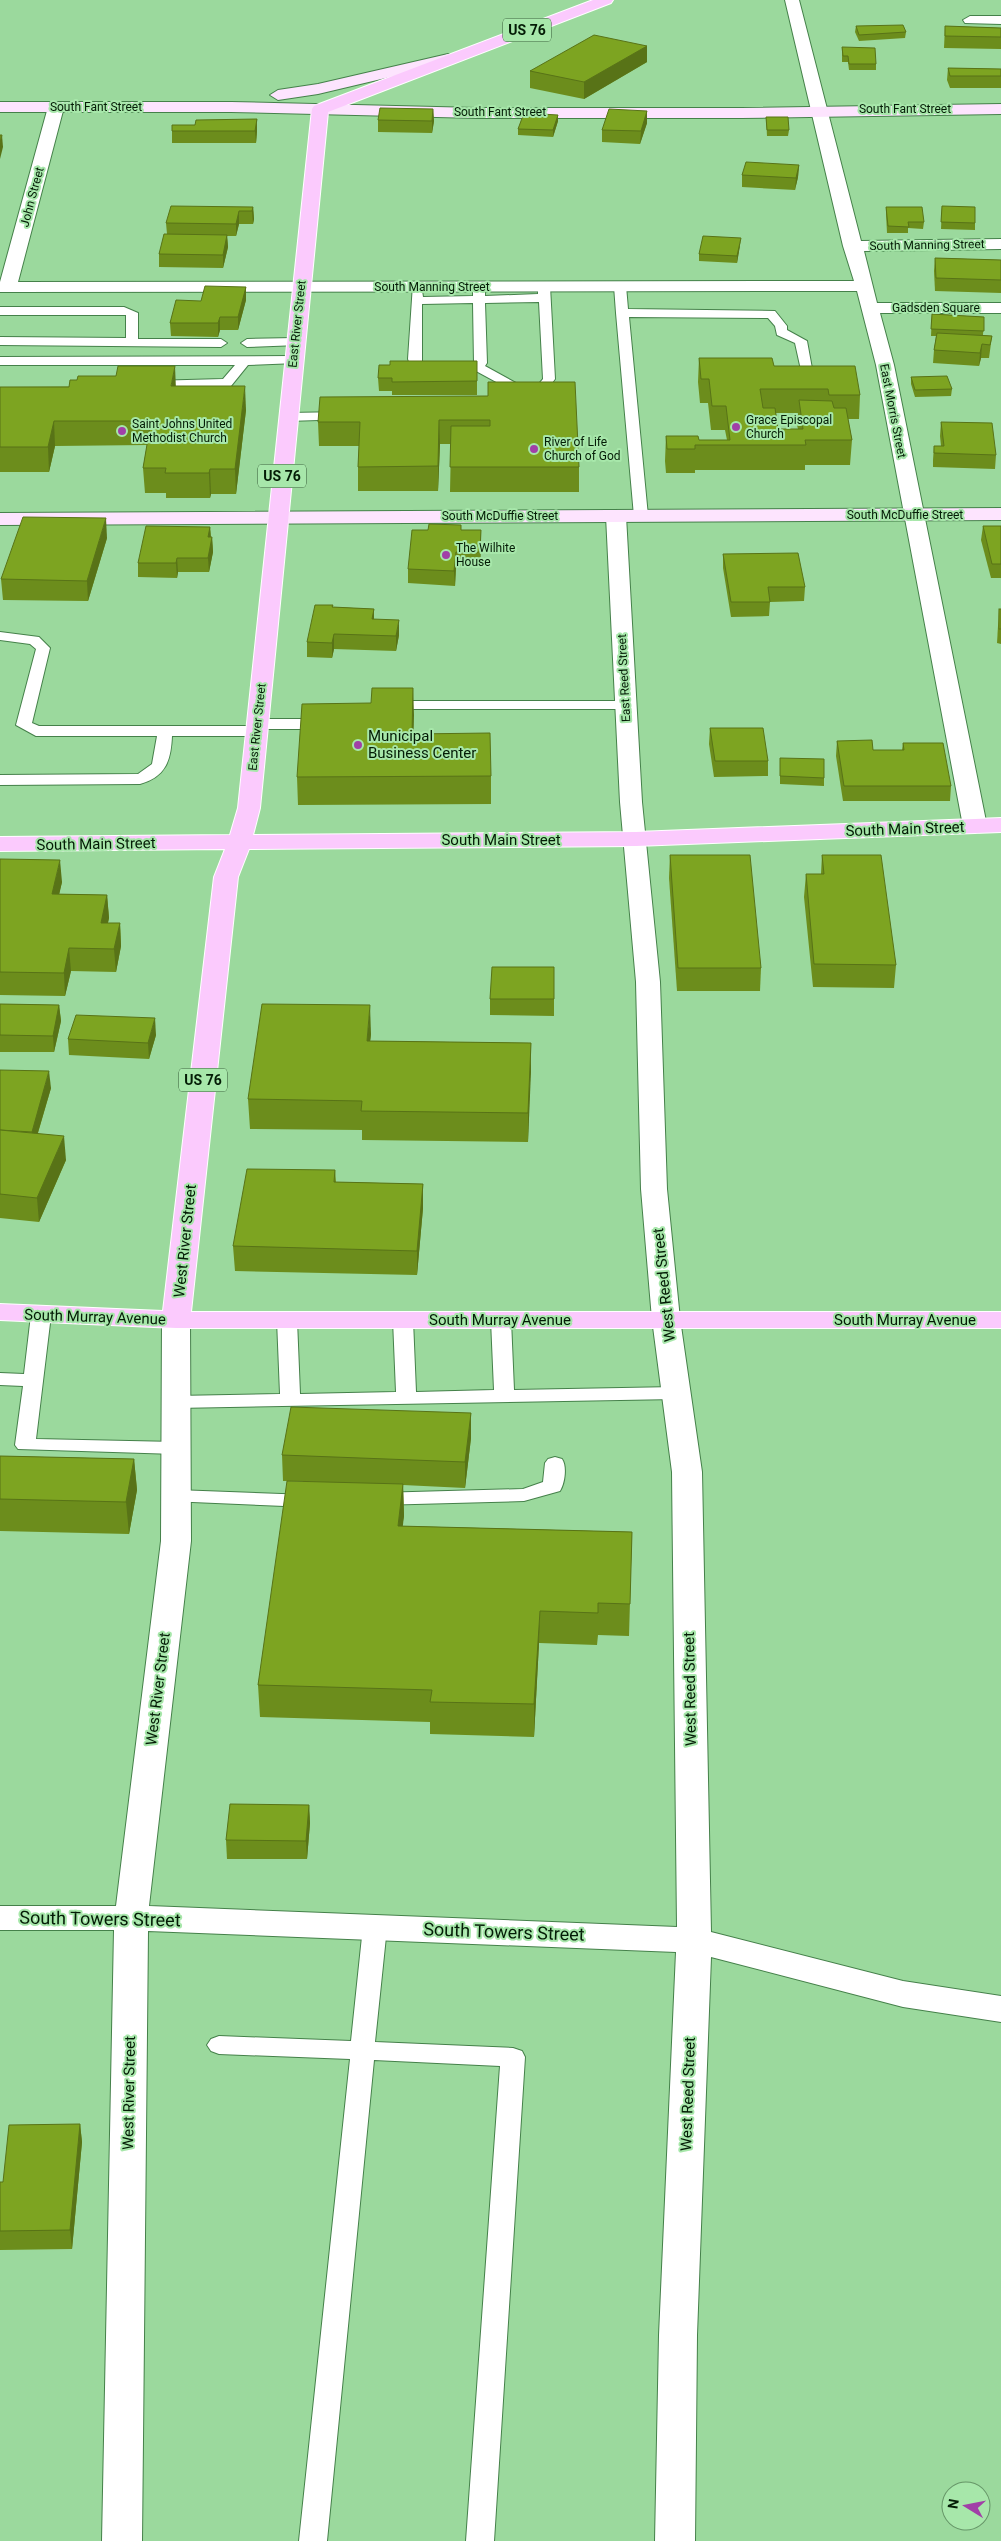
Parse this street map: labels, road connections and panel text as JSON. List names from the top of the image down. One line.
{"streets":{"main road":["US 76","East River Street","South Main Street","West River Street","South Murray Avenue"],"street":["South Fant Street","John Street","South Manning Street","Gadsden Square","East Morris Street","South McDuffie Street","East Reed Street","West Reed Street","South Towers Street"]},"crossings":[["US 76","South Fant Street"],["US 76","East River Street"],["South Fant Street","John Street"],["South Fant Street","East River Street"],["South Fant Street","East Morris Street"],["John Street","South Manning Street"],["South Manning Street","East River Street"],["South Manning Street","East Morris Street"],["Gadsden Square","East Morris Street"],["East River Street","South McDuffie Street"],["East River Street","South Main Street"],["East River Street","West River Street"],["East Morris Street","South McDuffie Street"],["East Morris Street","South Main Street"],["South McDuffie Street","East Reed Street"],["East Reed Street","South Main Street"],["East Reed Street","West Reed Street"],["South Main Street","West River Street"],["South Main Street","West Reed Street"],["West River Street","South Murray Avenue"],["West River Street","South Towers Street"],["West Reed Street","South Murray Avenue"],["West Reed Street","South Towers Street"]],"places":["Grace Episcopal Church","Saint Johns United Methodist Church","River of Life Church of God","The Wilhite House","Municipal Business Center"],"north":"left"}
